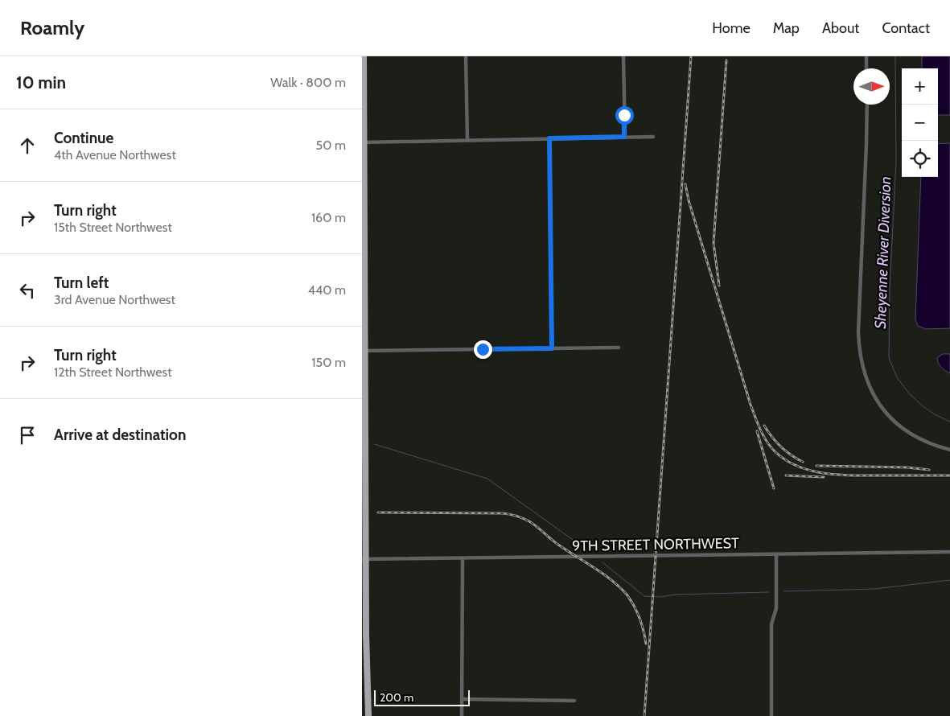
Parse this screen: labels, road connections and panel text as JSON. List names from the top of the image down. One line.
{"streets":{"street":["9TH STREET NORTHWEST"]},"water":["Sheyenne River Diversion"],"scale_bar":"200 m","north":"right","page":{"header":"Roamly","nav":["Home","Map","About","Contact"],"heading":["10 min","Walk · 800 m"],"map_buttons":["+","−"],"list":[["Continue","4th Avenue Northwest","50 m"],["Turn right","15th Street Northwest","160 m"],["Turn left","3rd Avenue Northwest","440 m"],["Turn right","12th Street Northwest","150 m"],"Arrive at destination"],"scale":"200 m"}}
